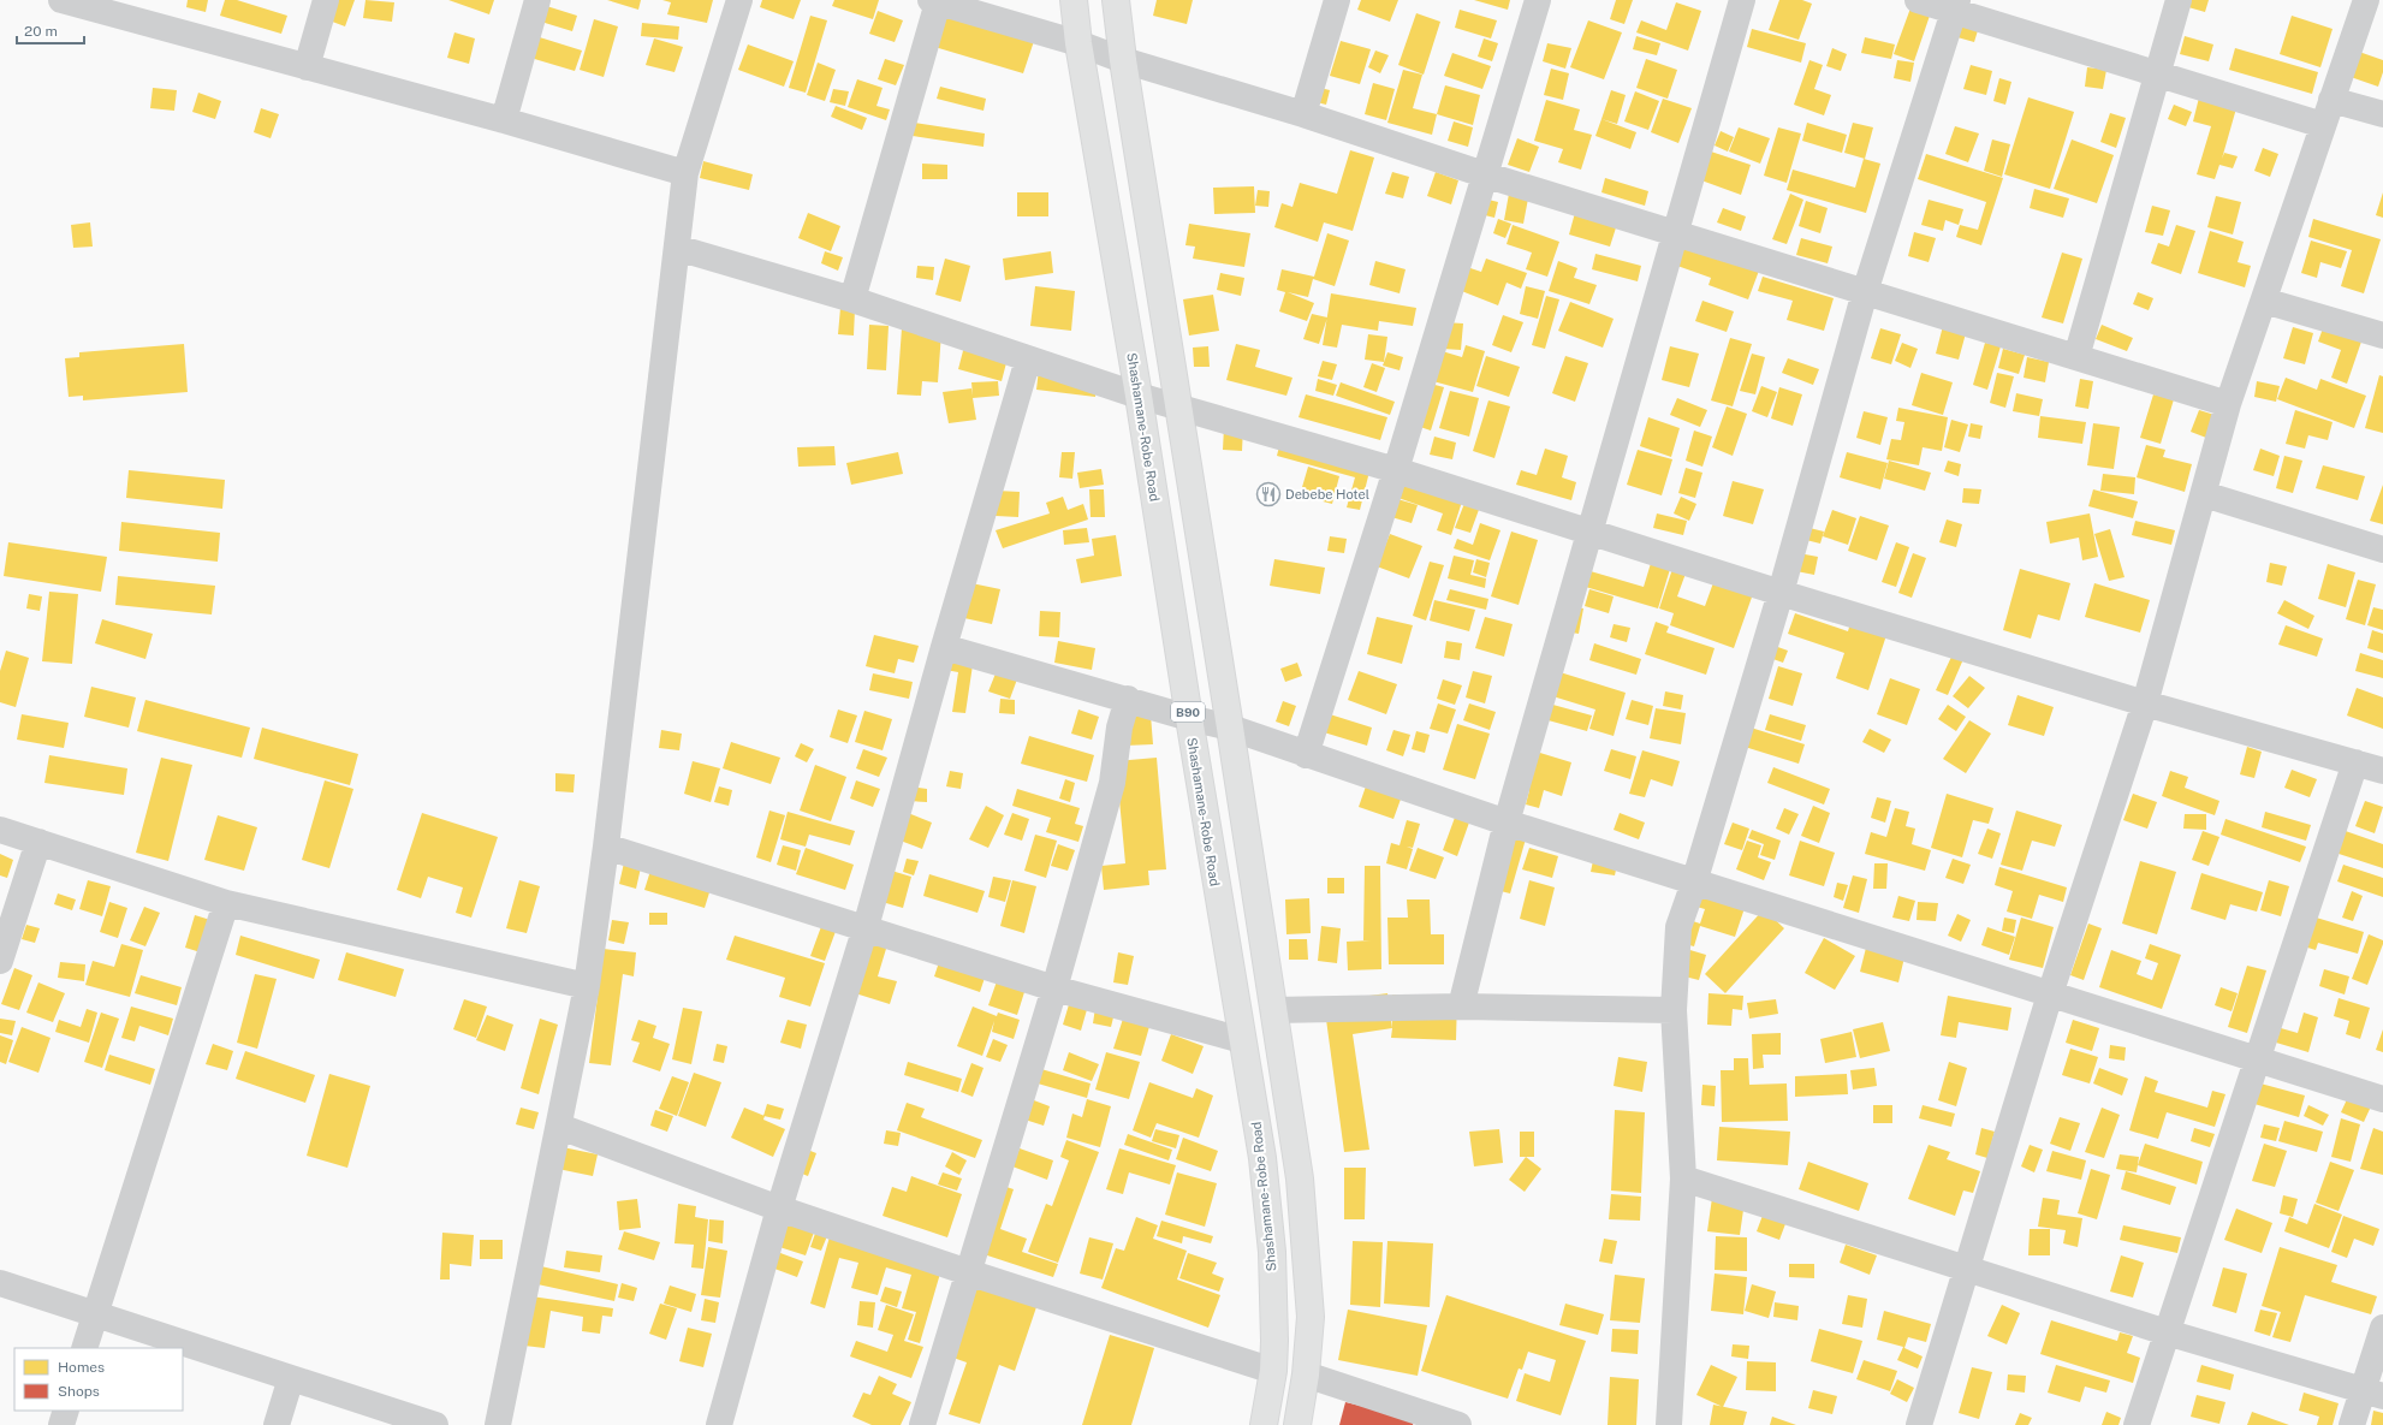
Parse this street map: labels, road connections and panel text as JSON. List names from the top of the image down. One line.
{"streets":{"main road":["Shashamane-Robe Road","B90"]},"places":{"restaurant":["Debebe Hotel"]},"legend":["Homes","Shops"],"scale_bar":"20 m"}
